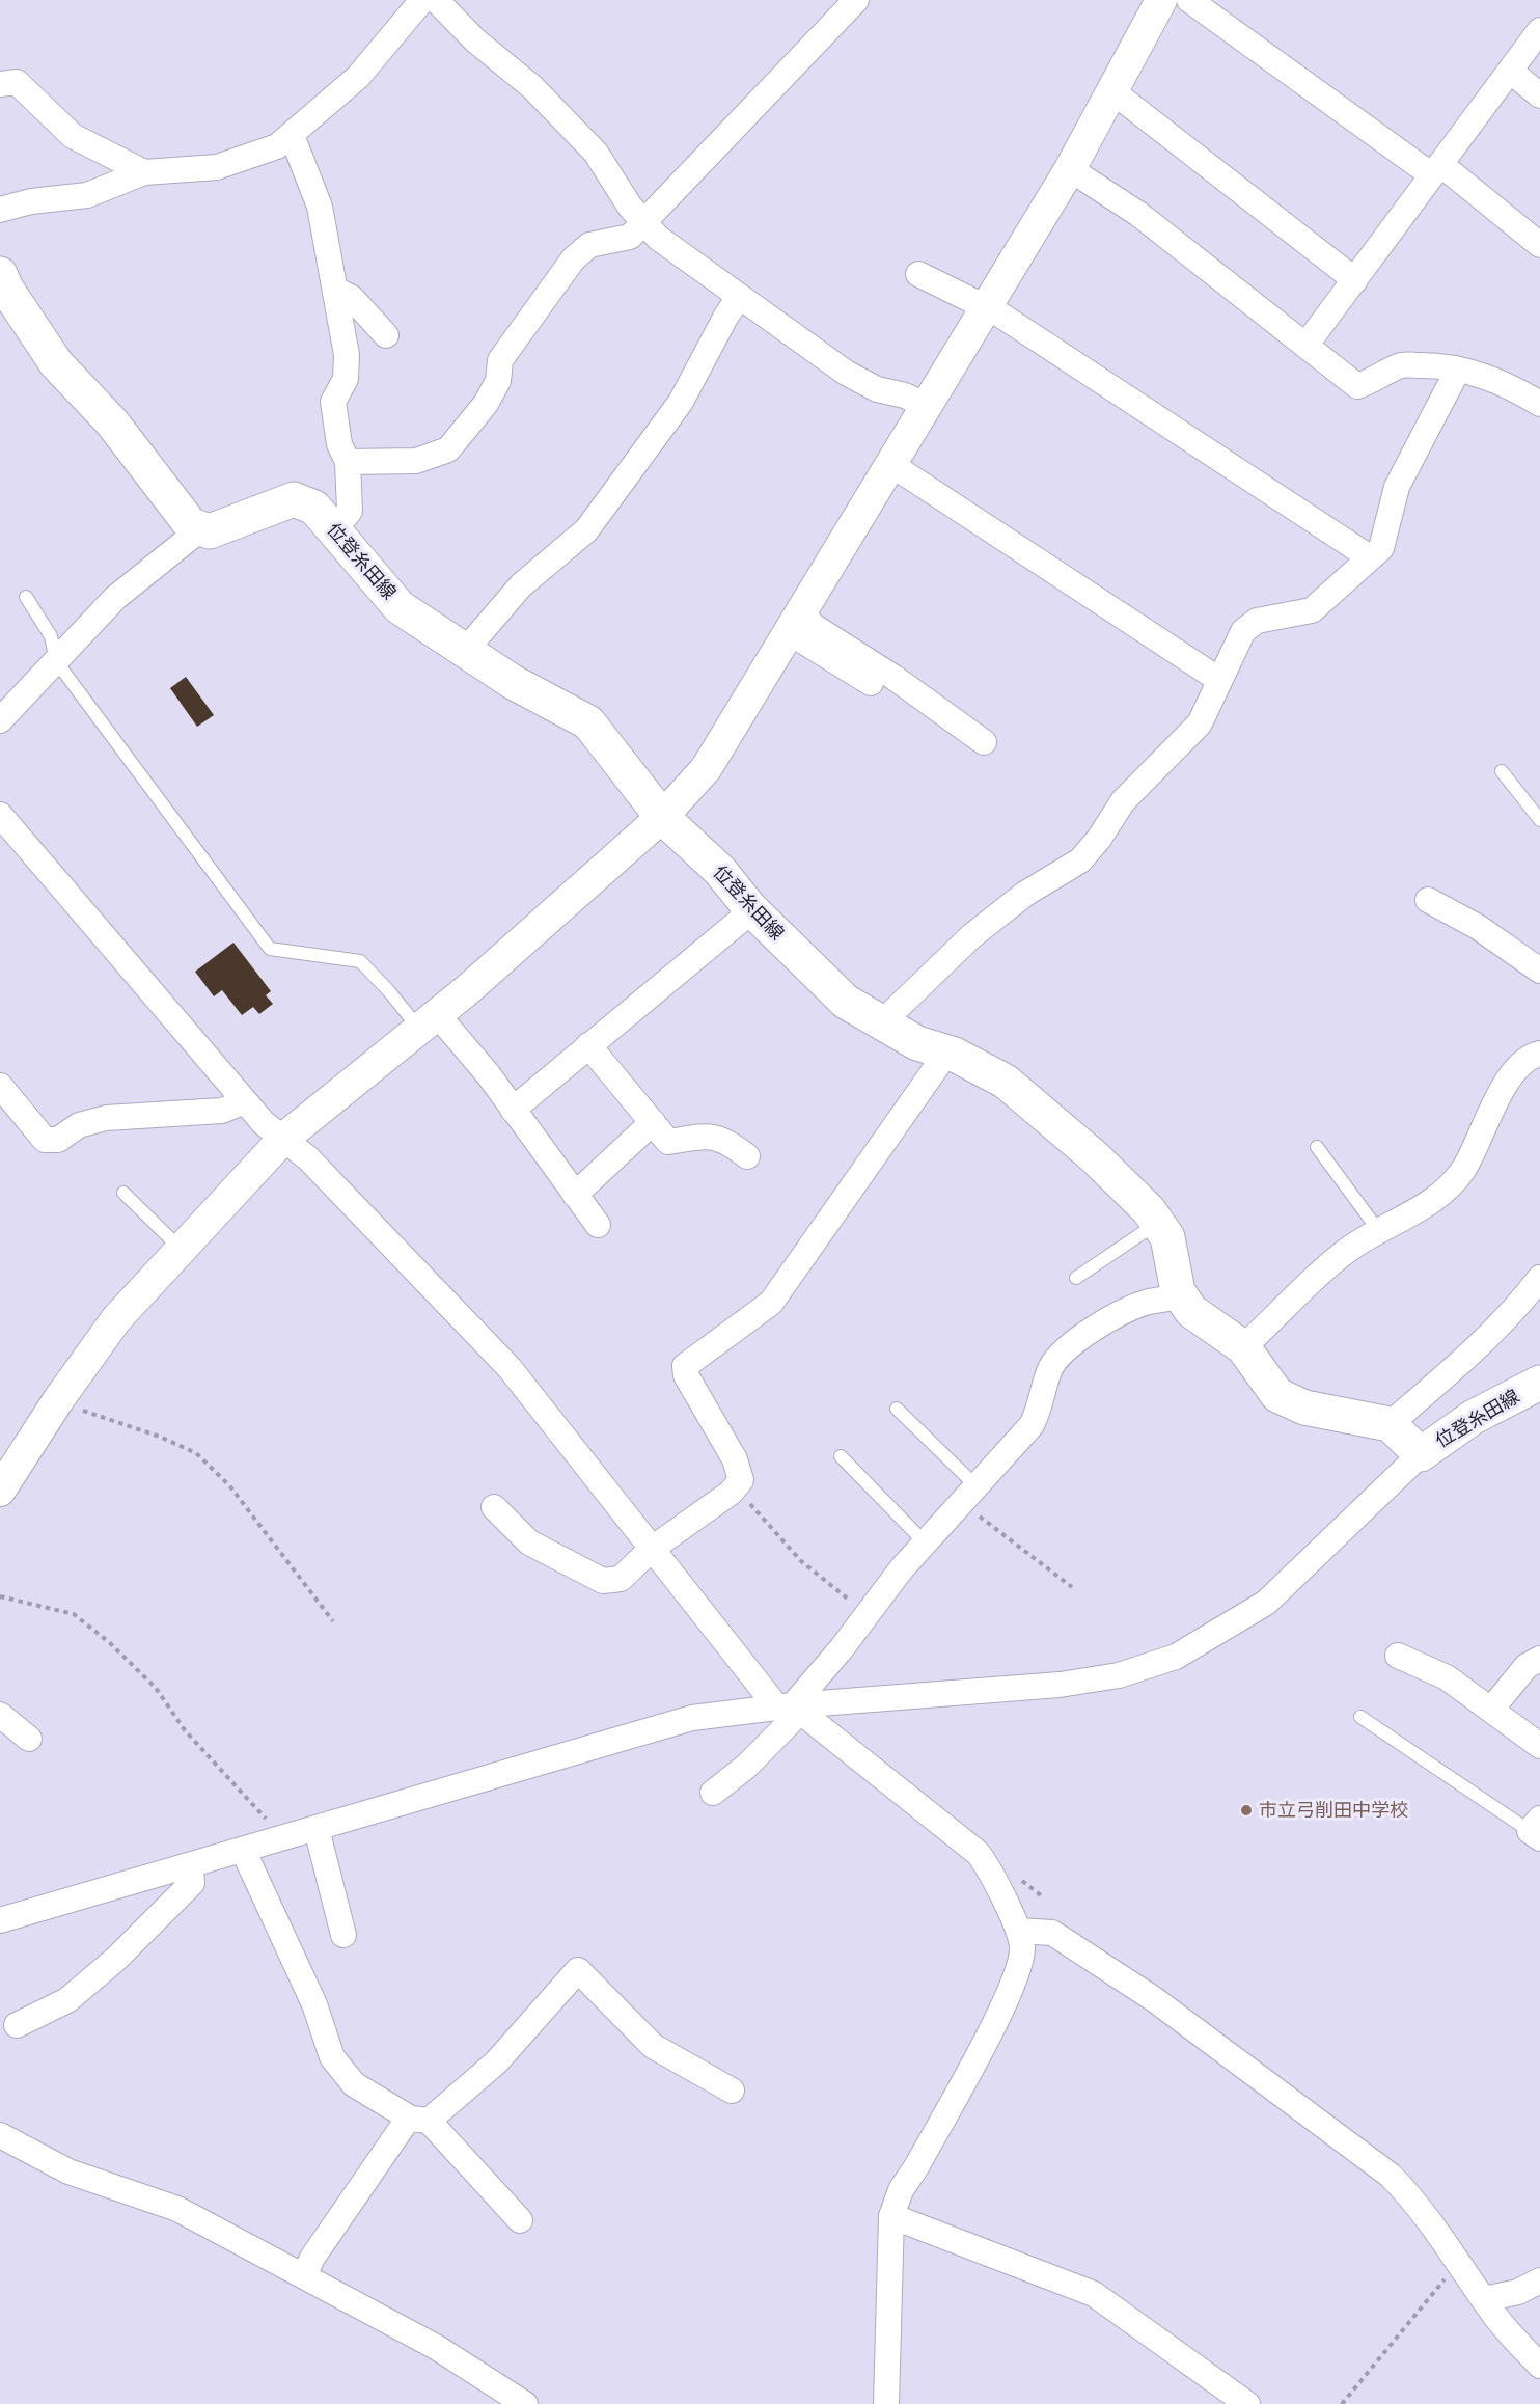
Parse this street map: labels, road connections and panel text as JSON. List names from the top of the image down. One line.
{"streets":{"main road":["位登糸田線"]},"places":["市立弓削田中学校"]}
